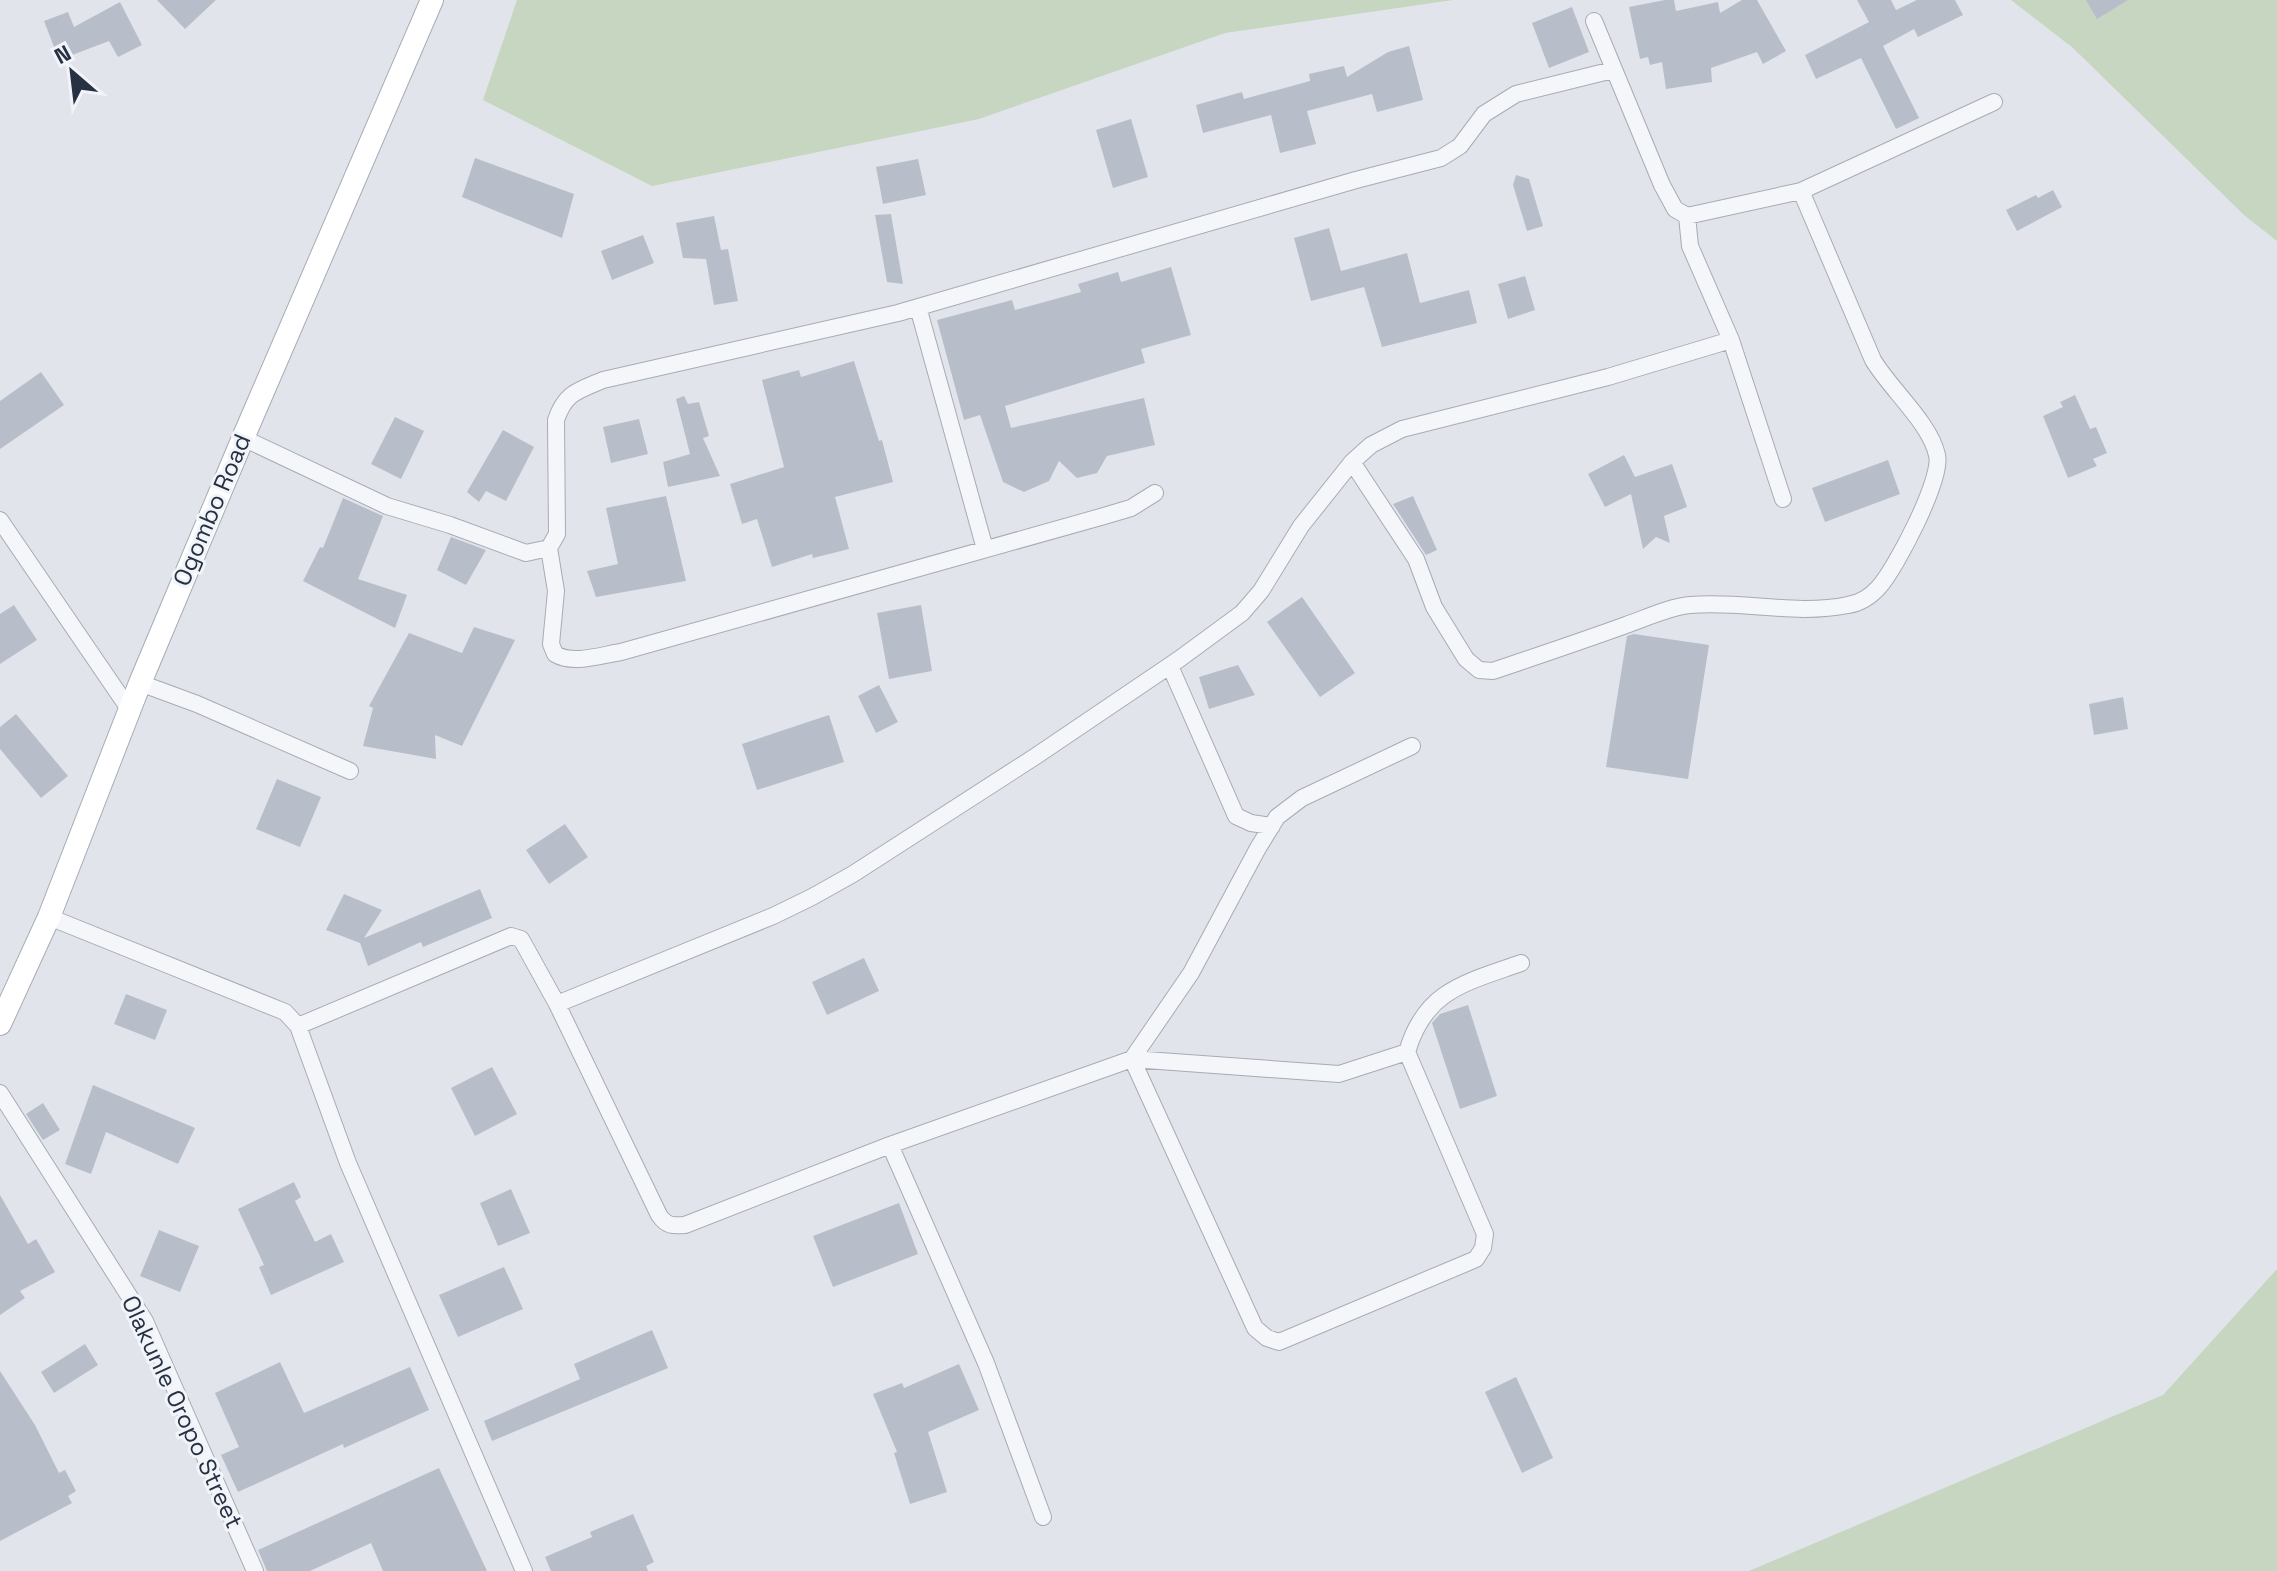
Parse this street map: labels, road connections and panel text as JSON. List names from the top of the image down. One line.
{"streets":{"main road":["Ogombo Road"],"street":["Olakunle Oropo Street"]},"north":"top left"}
